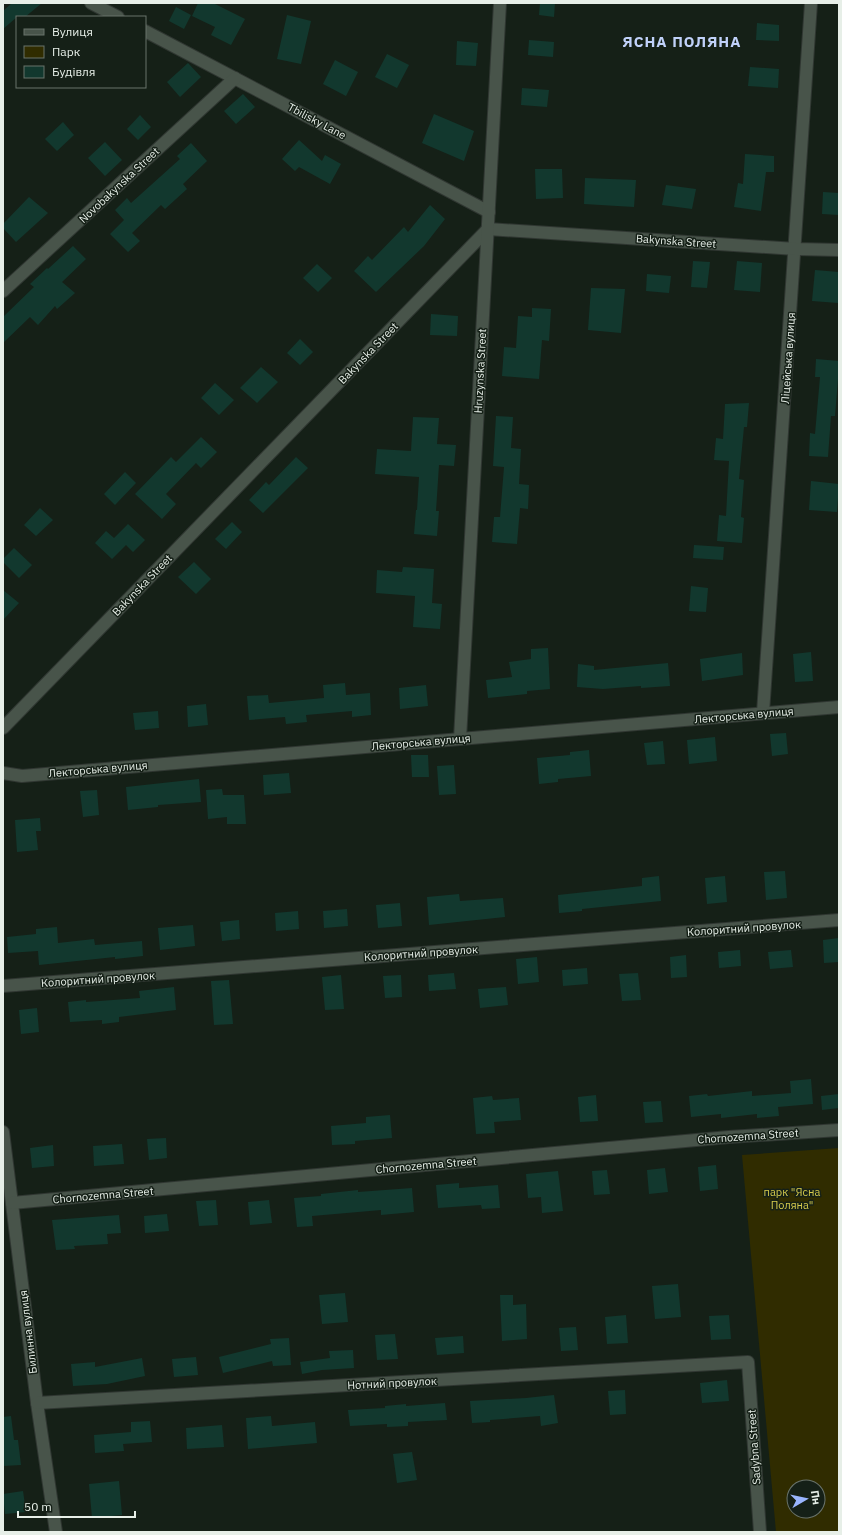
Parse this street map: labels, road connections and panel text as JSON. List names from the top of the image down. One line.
{"streets":{"street":["Tbilisky Lane","Novobakynska Street","Bakynska Street","Ліцейська вулиця","Hruzynska Street","Лекторська вулиця","Колоритний провулок","Chornozemna Street","Билинна вулиця","Нотний провулок","Sadybna Street"]},"crossings":[["Tbilisky Lane","Novobakynska Street"],["Tbilisky Lane","Hruzynska Street"],["Bakynska Street","Ліцейська вулиця"],["Bakynska Street","Hruzynska Street"],["Ліцейська вулиця","Лекторська вулиця"],["Hruzynska Street","Лекторська вулиця"],["Chornozemna Street","Билинна вулиця"],["Билинна вулиця","Нотний провулок"],["Нотний провулок","Sadybna Street"]],"districts":["ЯСНА ПОЛЯНА"],"parks":["парк \"Ясна Поляна\""],"legend":["Вулиця","Парк","Будівля"],"scale_bar":"50 m","north":"right"}
